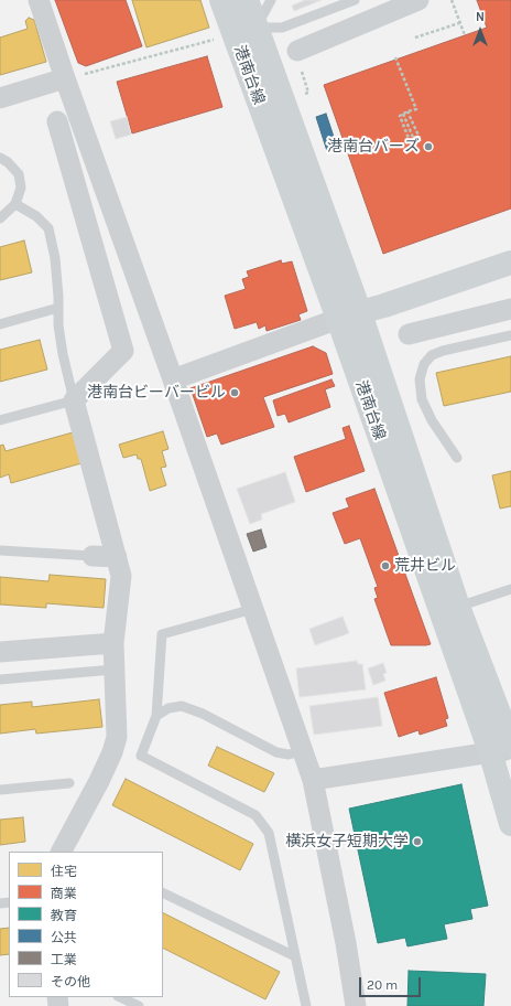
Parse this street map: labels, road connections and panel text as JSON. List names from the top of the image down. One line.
{"streets":{"street":["港南台線"]},"places":["港南台バーズ","港南台ビーバービル","荒井ビル","横浜女子短期大学"],"legend":["住宅","商業","教育","公共","工業","その他"],"scale_bar":"20 m","north":"top"}
